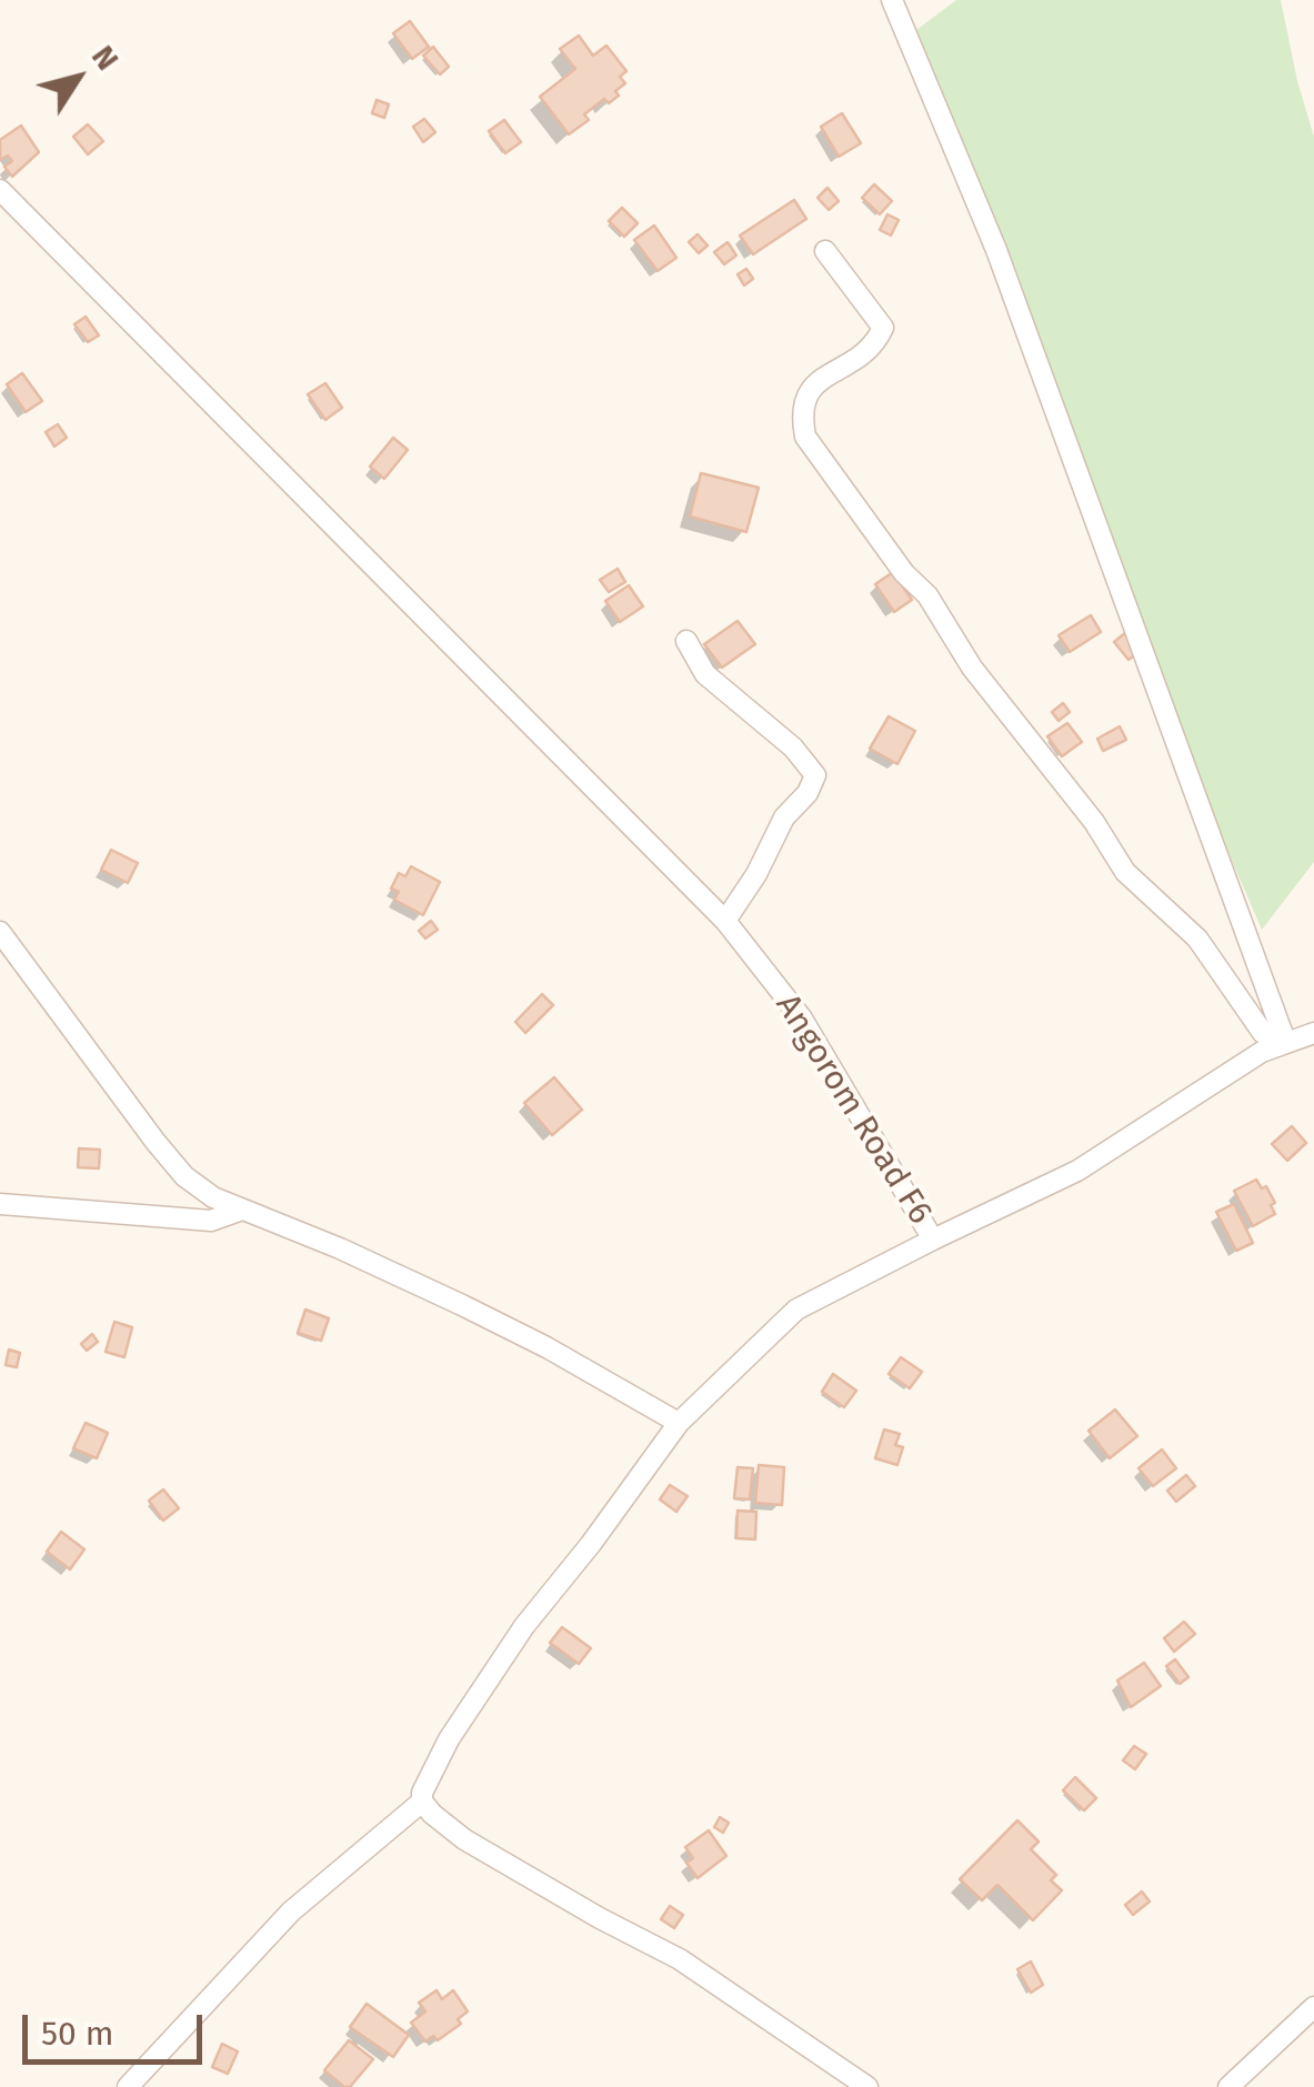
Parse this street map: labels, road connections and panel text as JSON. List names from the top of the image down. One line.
{"streets":{"street":["Angorom Road F6"]},"scale_bar":"50 m","north":"top right"}
